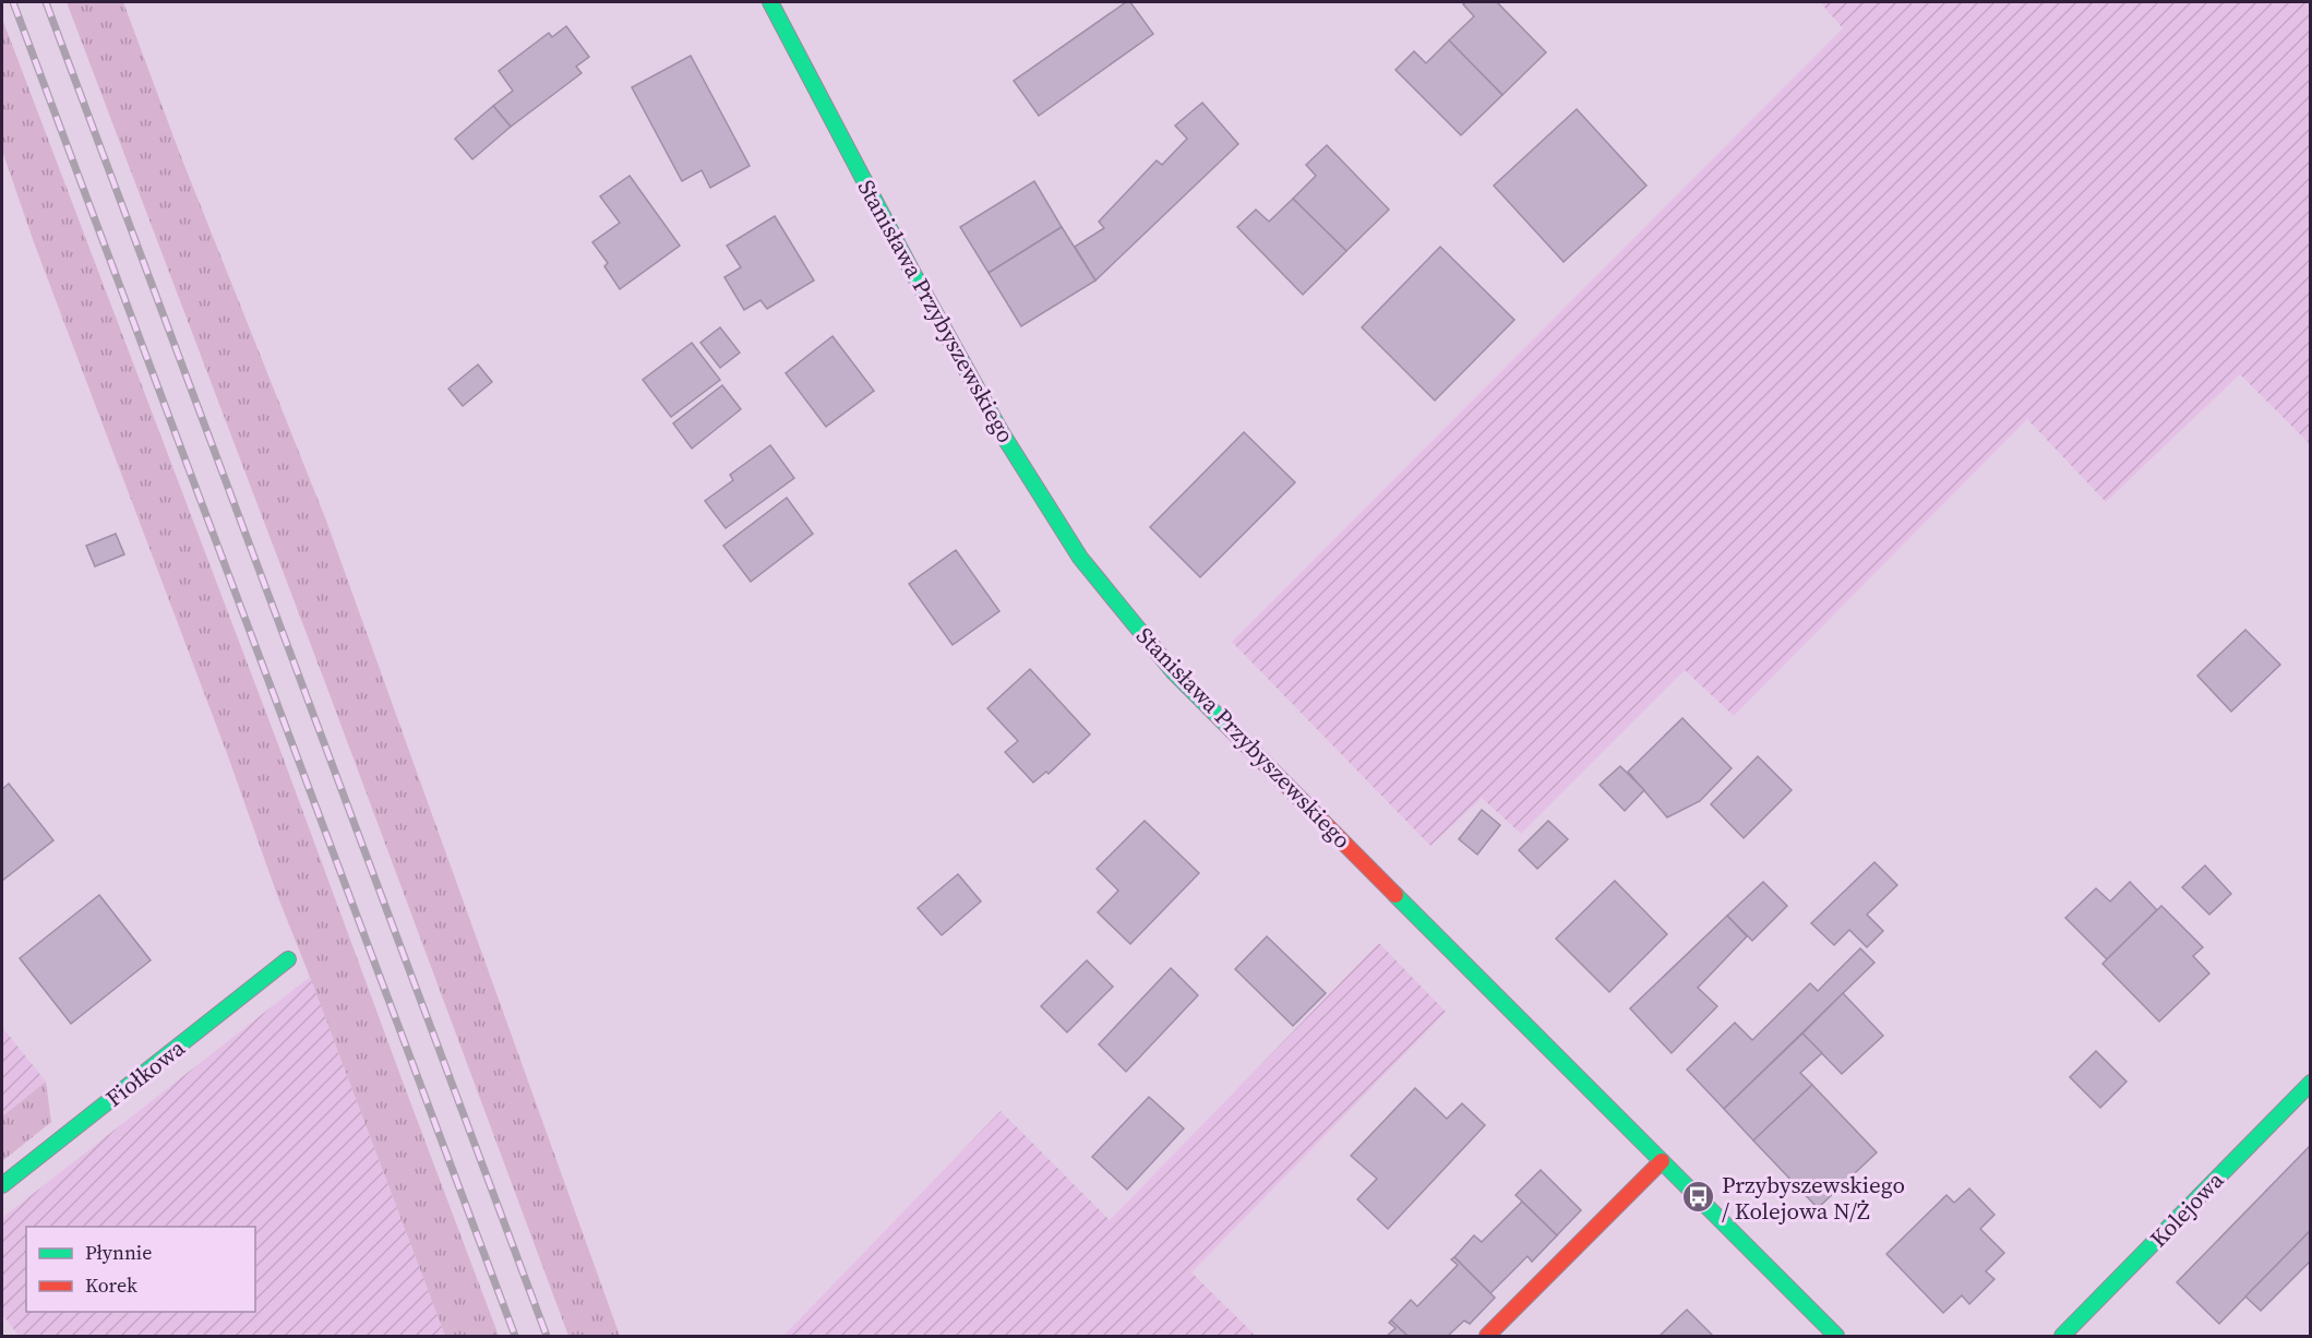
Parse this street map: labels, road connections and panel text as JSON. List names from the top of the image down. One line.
{"streets":{"street":["Stanisława Przybyszewskiego","Fiołkowa","Kolejowa"]},"places":{"bus stop":["Przybyszewskiego / Kolejowa N/Ż"]},"legend":["Płynnie","Korek"]}
